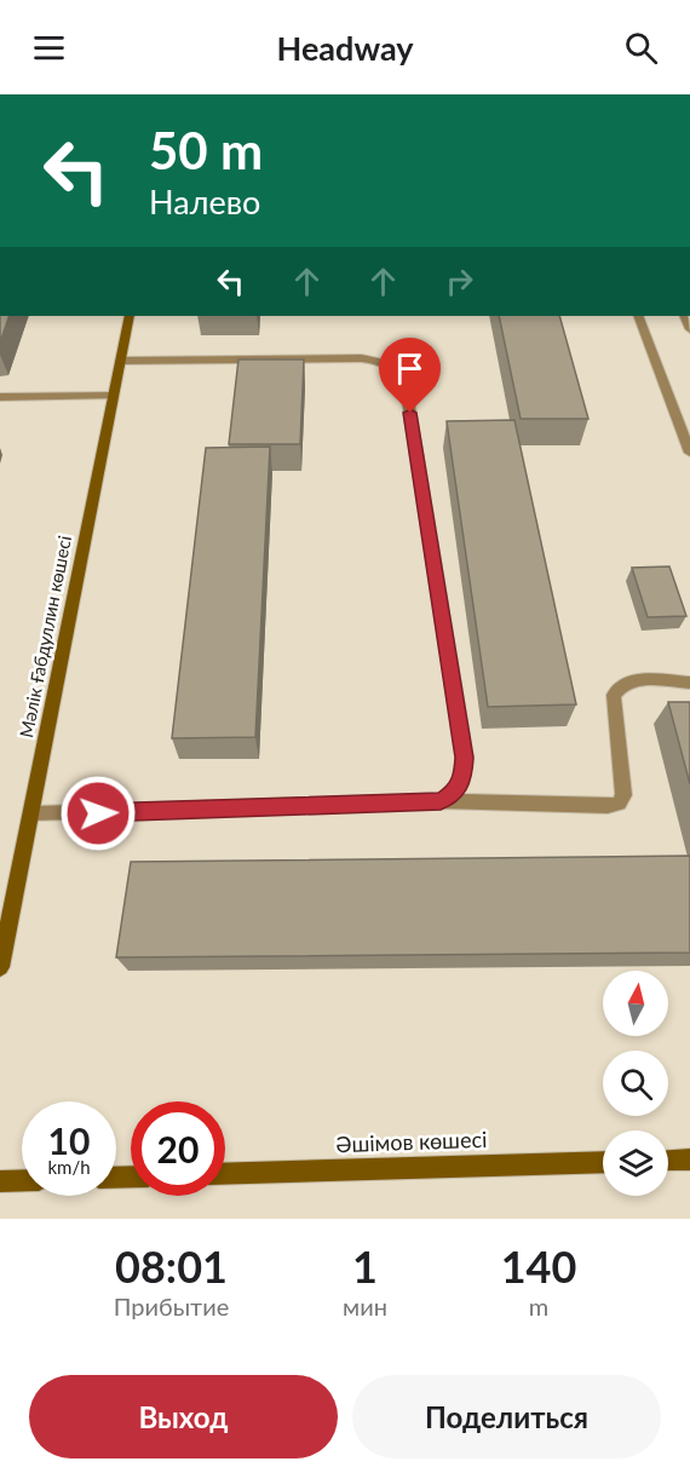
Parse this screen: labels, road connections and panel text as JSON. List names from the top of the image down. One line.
{"streets":{"street":["Мәлік Ғабдуллин көшесі","Әшімов көшесі"]},"north":"top","page":{"header":"Headway","turn":["50 m","Налево"],"speed":"10 km/h","limit":"20","eta":["08:01","Прибытие","1","мин","140","m"],"buttons":["Выход","Поделиться"]}}
